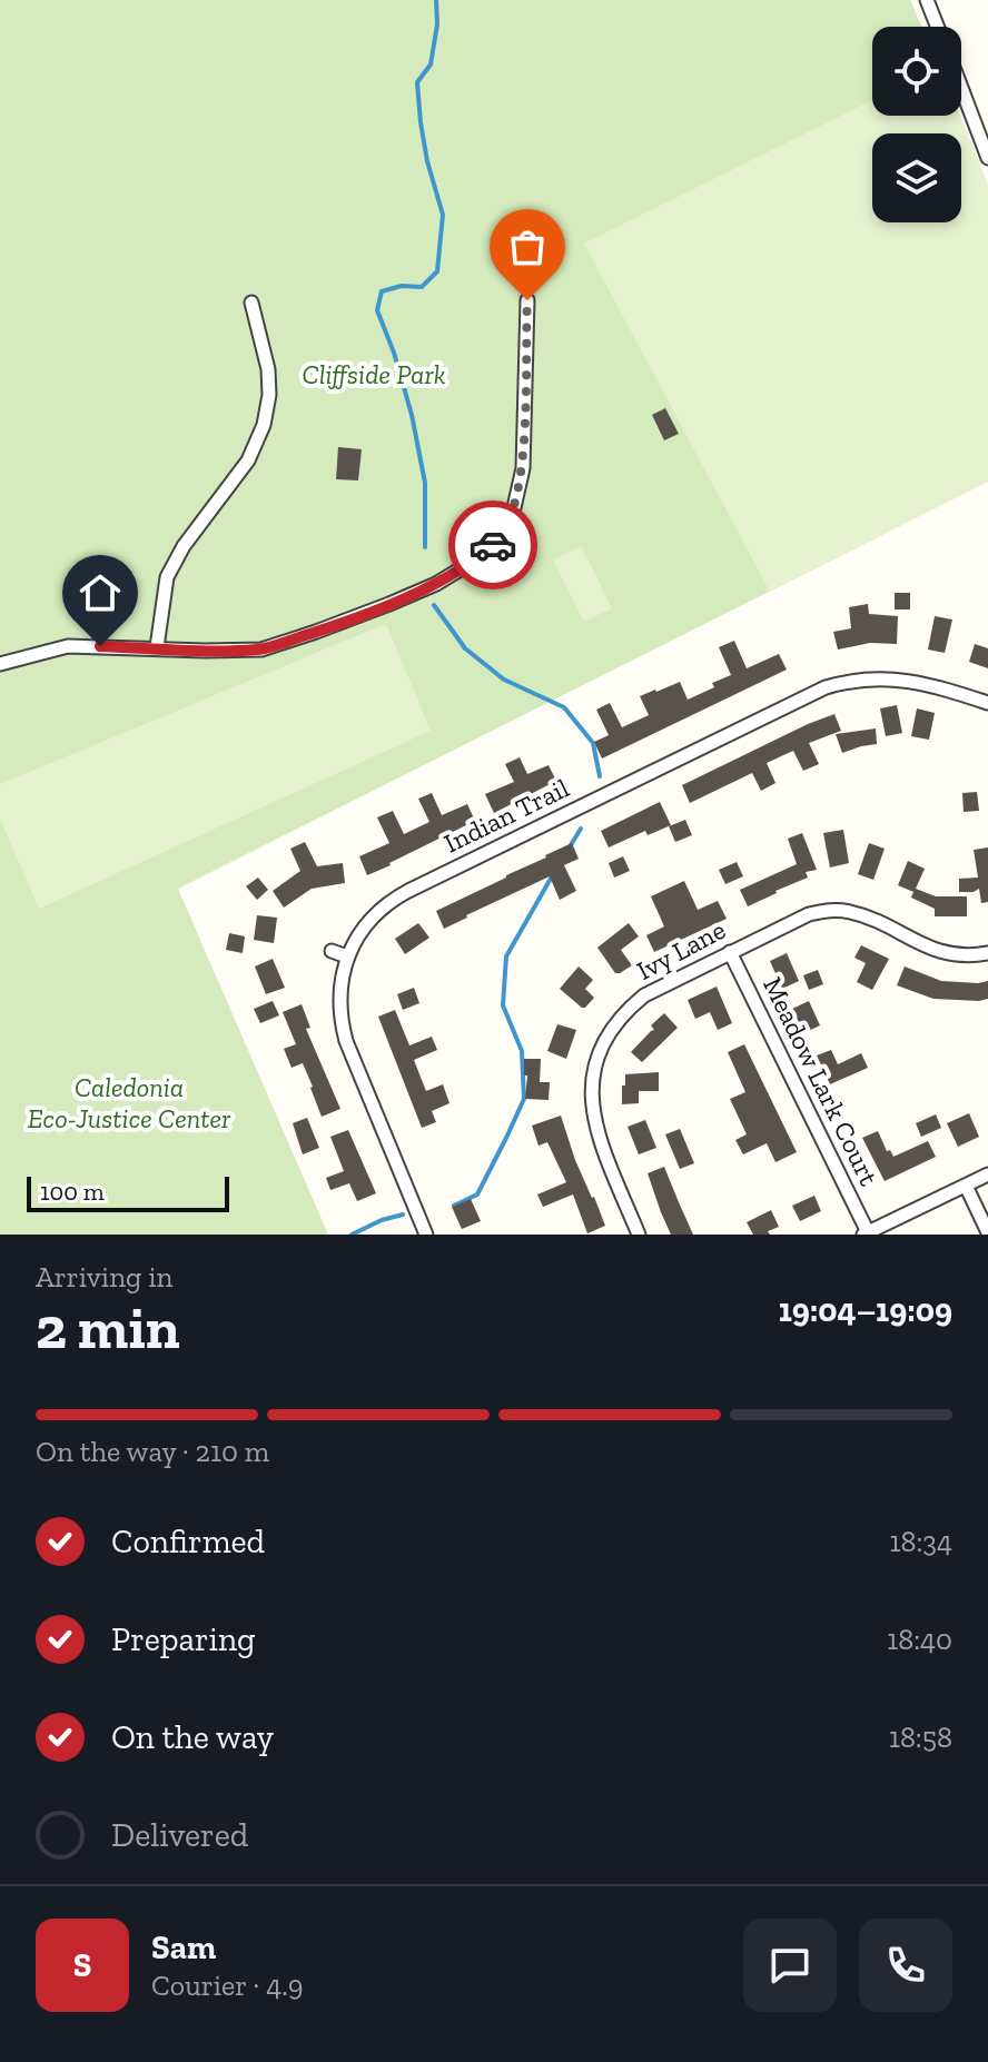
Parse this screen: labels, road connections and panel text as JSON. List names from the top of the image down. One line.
{"streets":{"street":["Indian Trail","Ivy Lane","Meadow Lark Court"]},"crossings":[["Ivy Lane","Meadow Lark Court"]],"parks":["Cliffside Park","Caledonia Eco-Justice Center"],"scale_bar":"100 m","page":{"scale":"100 m","heading":["2 min","Arriving in","19:04–19:09"],"panel":["Sam","Courier · 4.9"],"bar":"On the way · 210 m","list":[["Confirmed","18:34"],["Preparing","18:40"],["On the way","18:58"],"Delivered"],"round":"S"}}
